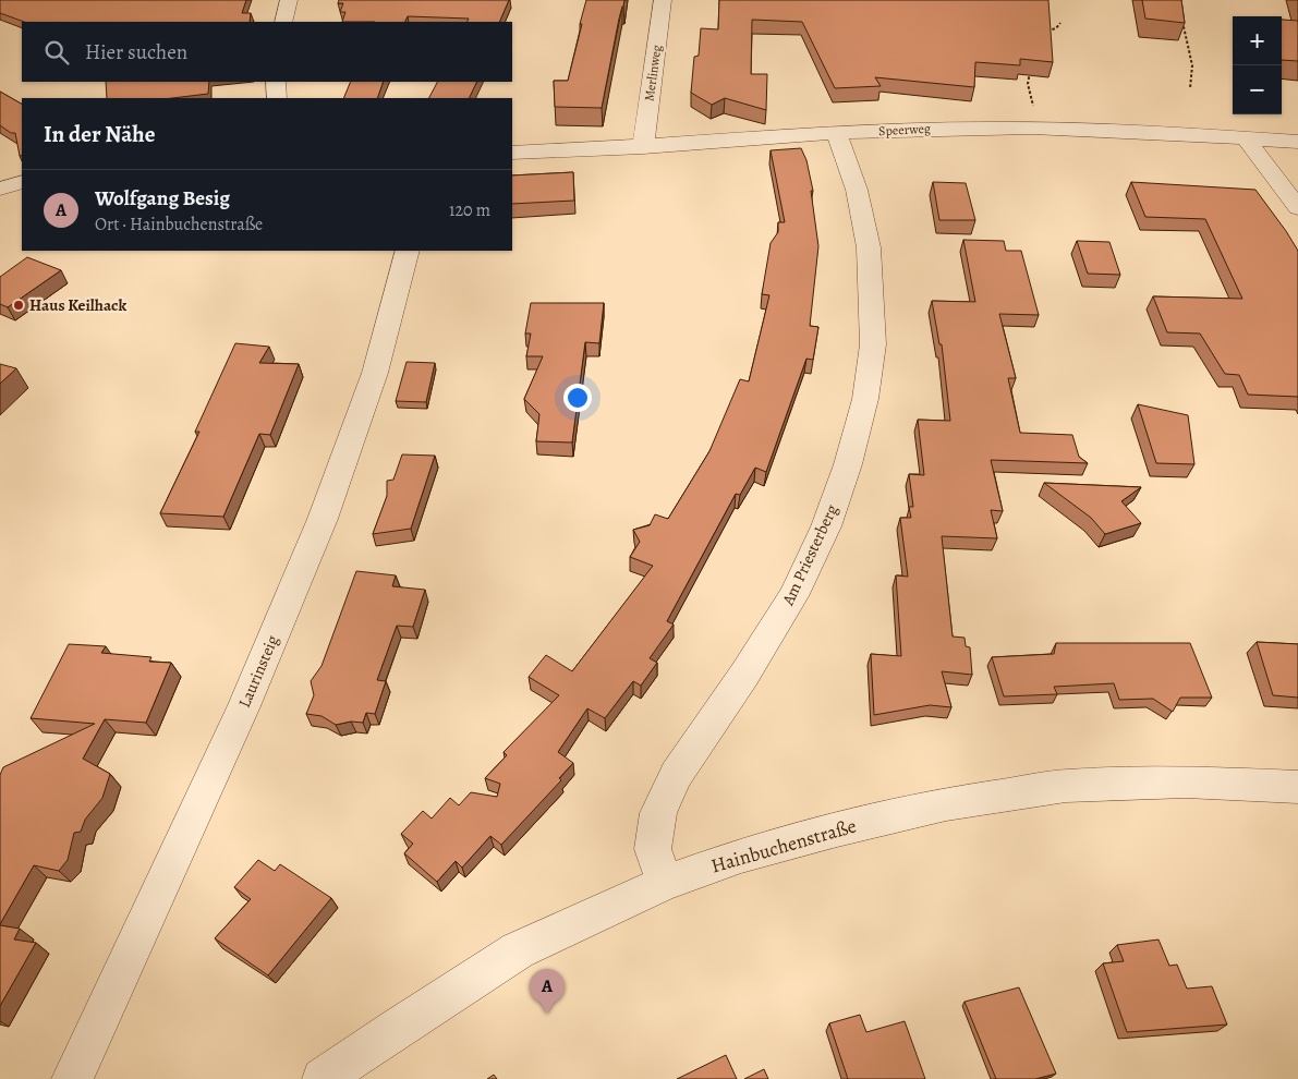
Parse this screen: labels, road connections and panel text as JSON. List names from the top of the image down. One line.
{"streets":{"street":["Merlinweg","Speerweg","Am Priesterberg","Laurinsteig","Hainbuchenstraße"]},"crossings":[["Merlinweg","Speerweg"],["Speerweg","Am Priesterberg"],["Am Priesterberg","Hainbuchenstraße"]],"places":["Haus Keilhack"],"page":{"map_buttons":["+","−"],"search":"Hier suchen","heading":"In der Nähe","list":[{"mark":"A","name":"Wolfgang Besig","note":"Ort · Hainbuchenstraße","value":"120 m"}],"pins":"A"}}
